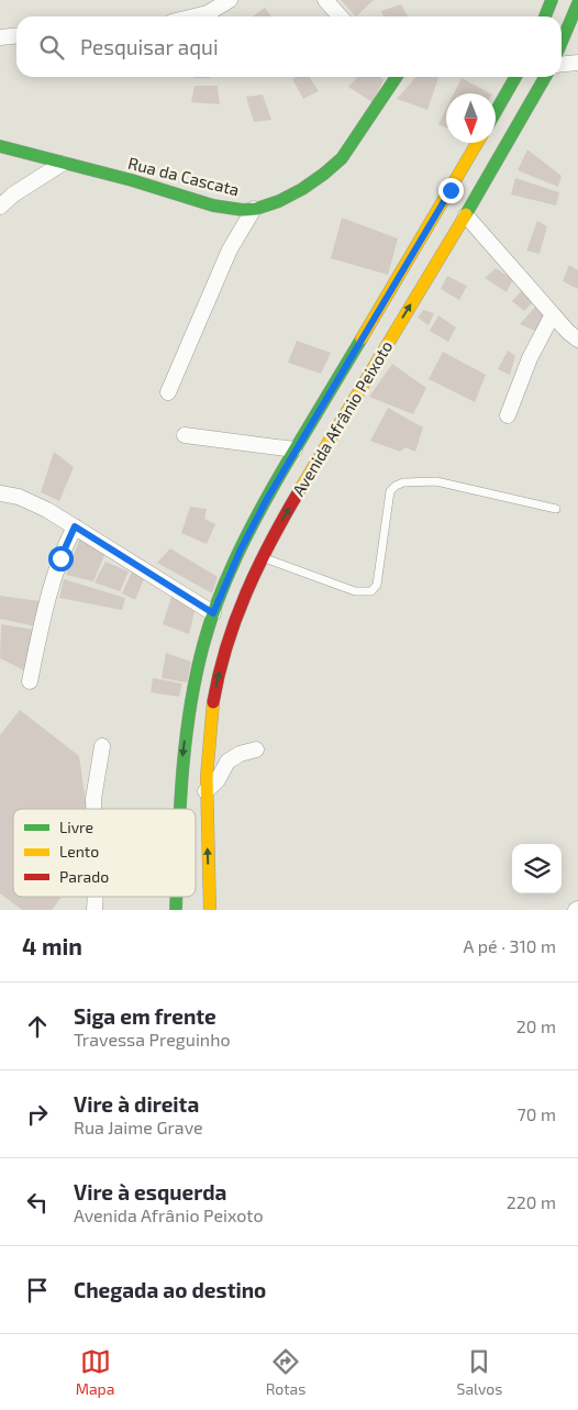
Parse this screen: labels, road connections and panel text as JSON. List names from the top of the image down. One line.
{"streets":{"main road":["Rua da Cascata","Avenida Afrânio Peixoto"]},"legend":["Livre","Lento","Parado"],"north":"bottom","page":{"search":"Pesquisar aqui","heading":["4 min","A pé · 310 m"],"list":[["Siga em frente","Travessa Preguinho","20 m"],["Vire à direita","Rua Jaime Grave","70 m"],["Vire à esquerda","Avenida Afrânio Peixoto","220 m"],"Chegada ao destino"],"nav":["Mapa","Rotas","Salvos"]}}
